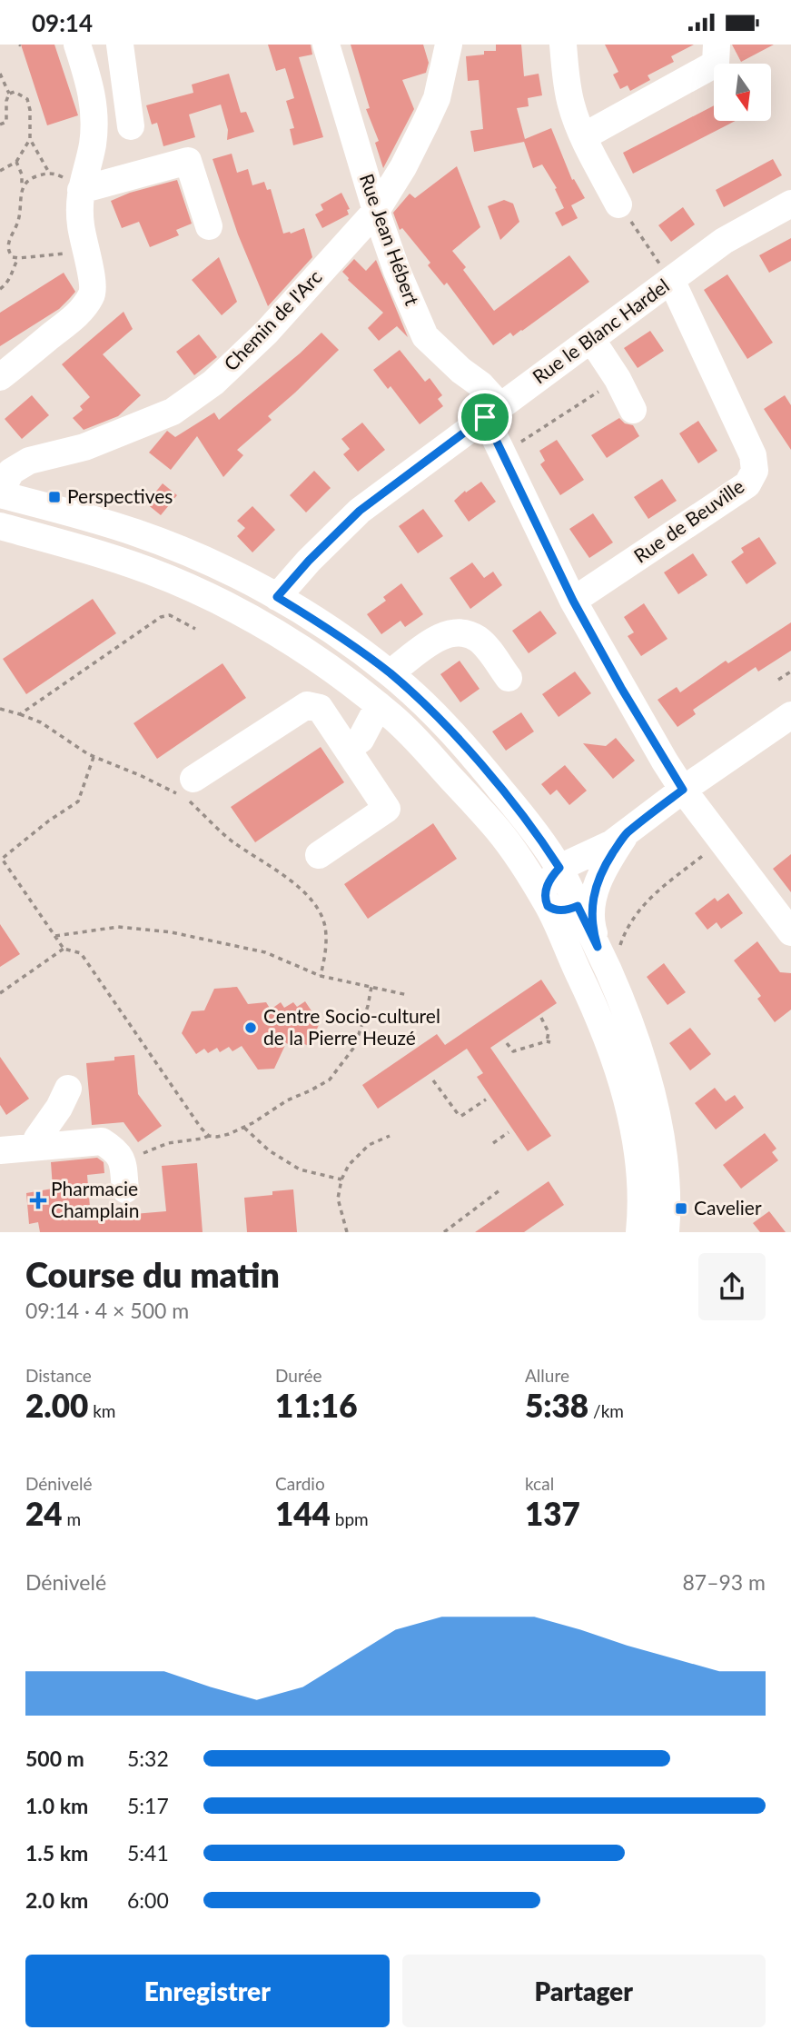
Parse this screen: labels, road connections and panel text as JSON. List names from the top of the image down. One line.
{"streets":{"street":["Rue Jean Hébert","Chemin de l'Arc","Rue le Blanc Hardel","Rue de Beuville"]},"crossings":[["Rue Jean Hébert","Chemin de l'Arc"],["Rue Jean Hébert","Rue le Blanc Hardel"],["Rue Jean Hébert","Rue de Beuville"],["Rue le Blanc Hardel","Rue de Beuville"]],"places":{"transit":["Perspectives","Cavelier"],"other":["Centre Socio-culturel de la Pierre Heuzé"],"health":["Pharmacie Champlain"]},"north":"bottom","page":{"status":"09:14","heading":["Course du matin","09:14 · 4 × 500 m"],"stats":[["Distance","2.00 km"],["Durée","11:16"],["Allure","5:38 /km"],["Dénivelé","24 m"],["Cardio","144 bpm"],["kcal","137"]],"chart":["Dénivelé","87–93 m"],"list":[{"name":"500 m","note":"5:32"},{"name":"1.0 km","note":"5:17"},{"name":"1.5 km","note":"5:41"},{"name":"2.0 km","note":"6:00"}],"buttons":["Enregistrer","Partager"]}}
